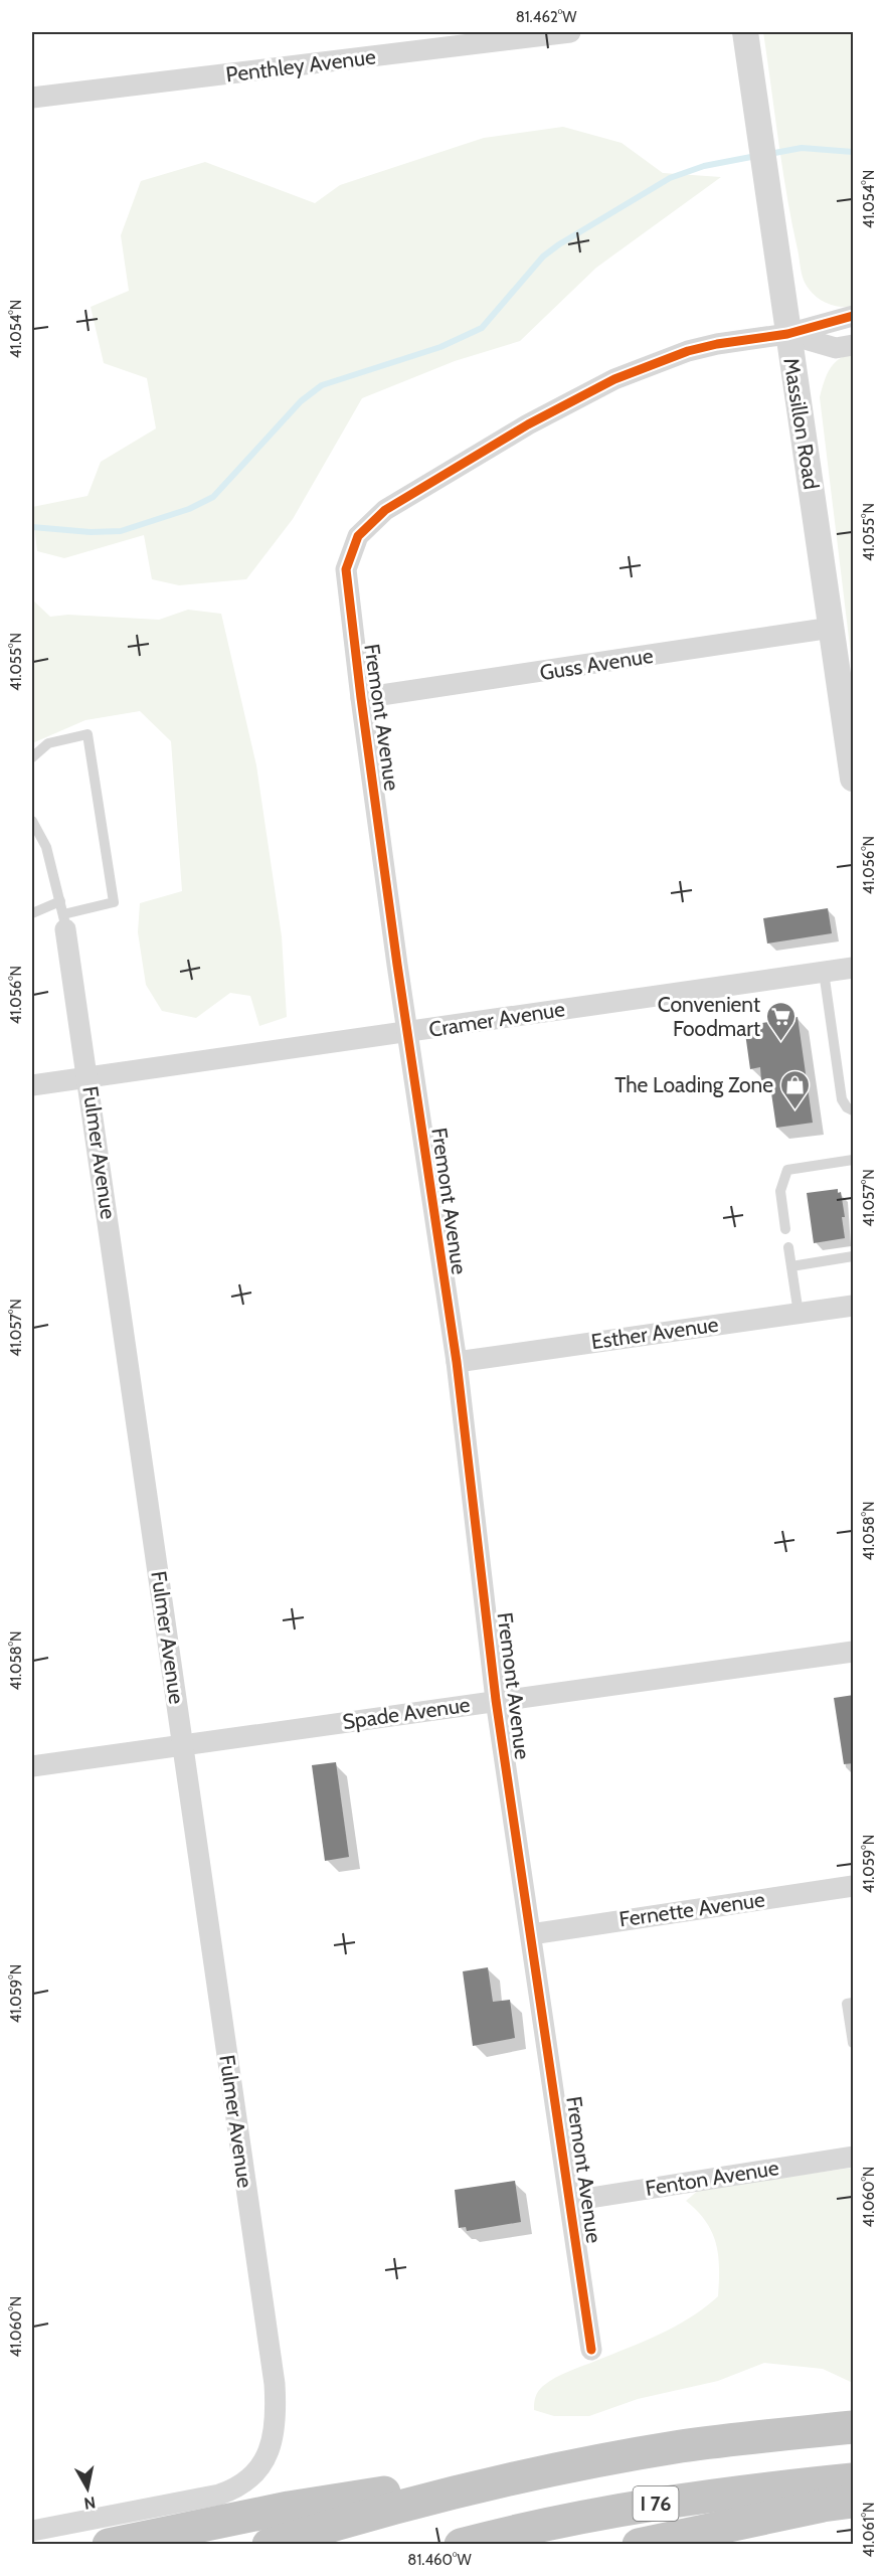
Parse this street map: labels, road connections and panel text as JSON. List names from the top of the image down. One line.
{"streets":{"highway":["I 76"],"street":["Penthley Avenue","Massillon Road","Guss Avenue","Fremont Avenue","Cramer Avenue","Fulmer Avenue","Esther Avenue","Spade Avenue","Fernette Avenue","Fenton Avenue"]},"crossings":[["Massillon Road","Guss Avenue"],["Massillon Road","Fremont Avenue"],["Guss Avenue","Fremont Avenue"],["Fremont Avenue","Cramer Avenue"],["Fremont Avenue","Esther Avenue"],["Fremont Avenue","Spade Avenue"],["Fremont Avenue","Fernette Avenue"],["Fremont Avenue","Fenton Avenue"],["Cramer Avenue","Fulmer Avenue"],["Fulmer Avenue","Spade Avenue"]],"places":{"supermarket":["Convenient Foodmart"],"shop":["The Loading Zone"]},"north":"bottom","coordinates":["81.462°W","41.054°N","41.055°N","41.056°N","41.057°N","41.058°N","41.059°N","41.060°N","41.061°N","81.460°W"]}
